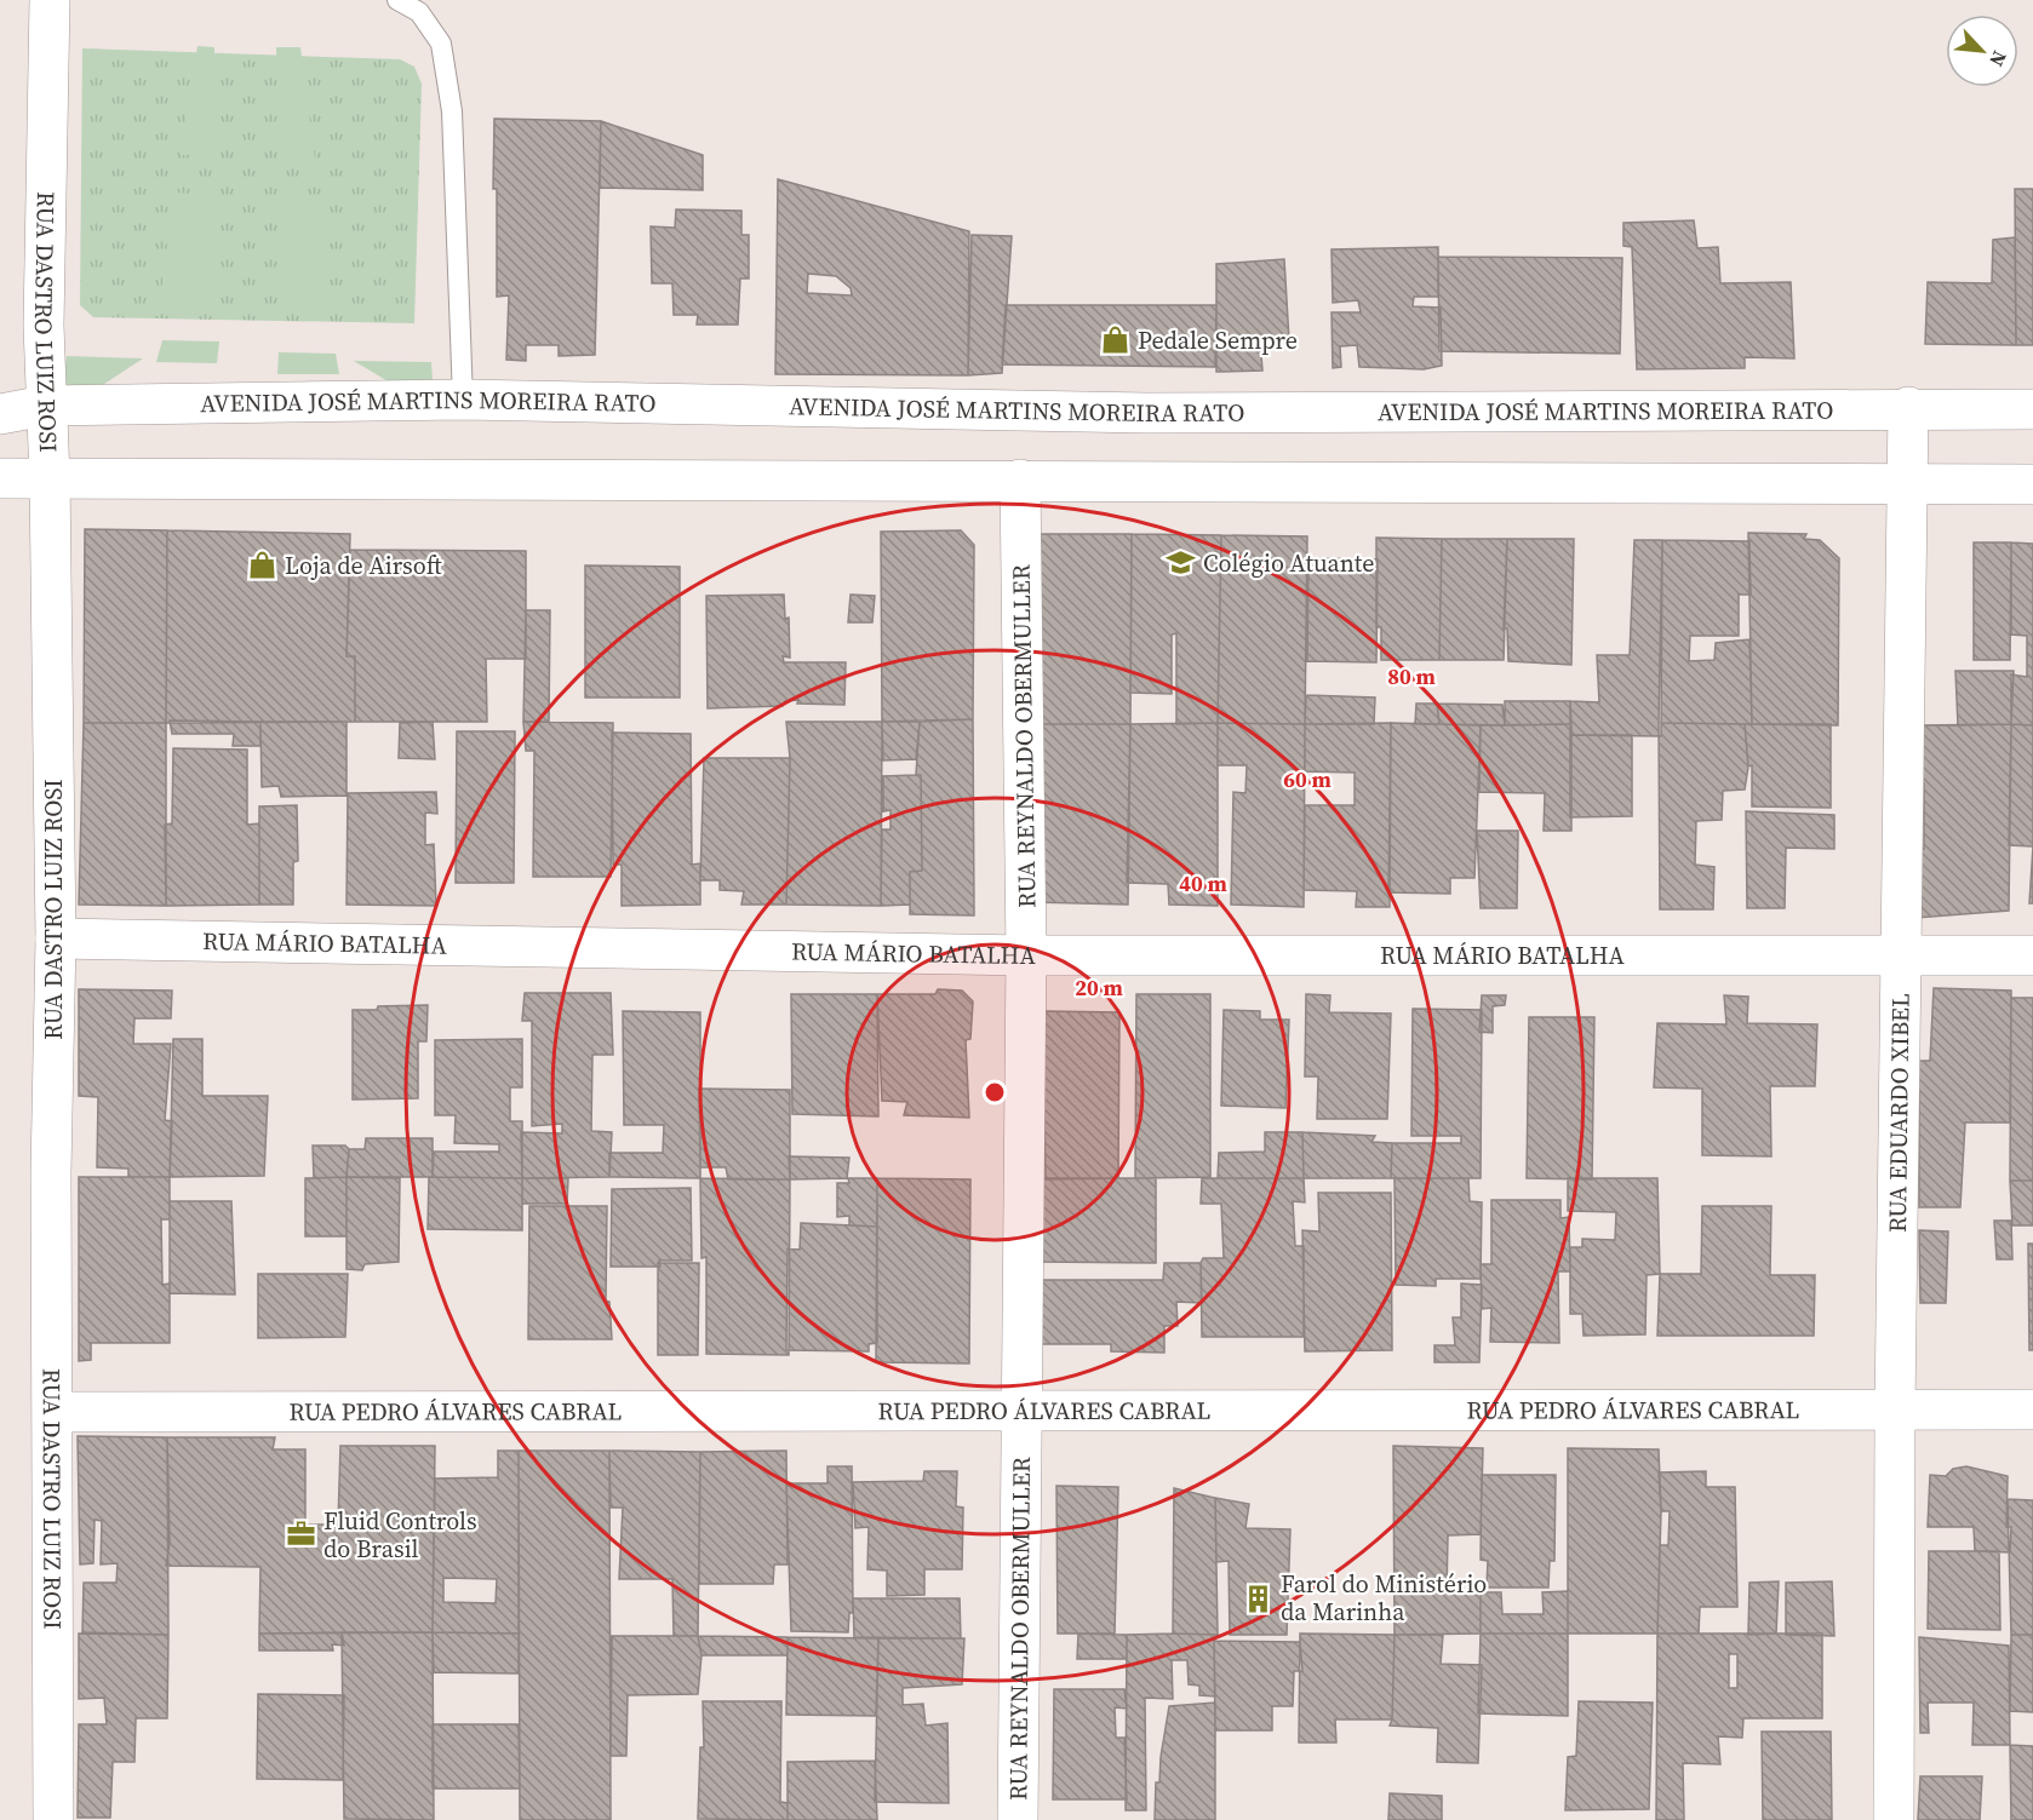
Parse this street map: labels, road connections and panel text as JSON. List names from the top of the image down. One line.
{"streets":{"street":["RUA DASTRO LUIZ ROSI","AVENIDA JOSÉ MARTINS MOREIRA RATO","RUA REYNALDO OBERMULLER","RUA MÁRIO BATALHA","RUA EDUARDO XIBEL","RUA PEDRO ÁLVARES CABRAL"]},"crossings":[["RUA DASTRO LUIZ ROSI","AVENIDA JOSÉ MARTINS MOREIRA RATO"],["RUA DASTRO LUIZ ROSI","RUA MÁRIO BATALHA"],["RUA DASTRO LUIZ ROSI","RUA PEDRO ÁLVARES CABRAL"],["AVENIDA JOSÉ MARTINS MOREIRA RATO","RUA EDUARDO XIBEL"],["RUA REYNALDO OBERMULLER","RUA MÁRIO BATALHA"],["RUA REYNALDO OBERMULLER","RUA PEDRO ÁLVARES CABRAL"],["RUA MÁRIO BATALHA","RUA EDUARDO XIBEL"],["RUA EDUARDO XIBEL","RUA PEDRO ÁLVARES CABRAL"]],"places":{"shop":["Pedale Sempre","Loja de Airsoft"],"school or university":["Colégio Atuante"],"office":["Fluid Controls do Brasil"],"building":["Farol do Ministério da Marinha"]},"north":"bottom right","rings":["80 m","60 m","40 m","20 m"]}
